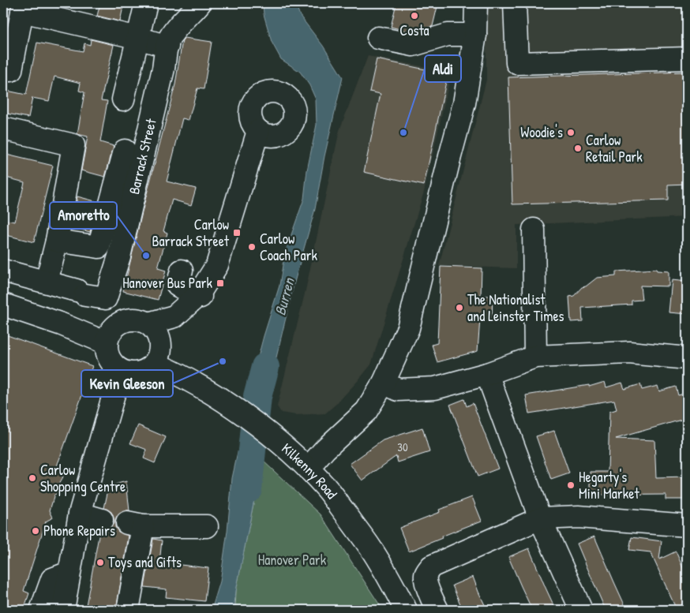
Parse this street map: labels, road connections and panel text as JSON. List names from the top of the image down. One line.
{"streets":{"street":["Barrack Street","Kilkenny Road"]},"water":["Burren"],"parks":["Hanover Park"],"places":{"other":["Costa","Aldi","Woodie's","Carlow Retail Park","Carlow Coach Park","Amoretto","The Nationalist and Leinster Times","Kevin Gleeson","Carlow Shopping Centre","Hegarty's Mini Market","Phone Repairs","Toys and Gifts"],"transit":["Carlow Barrack Street","Hanover Bus Park"]},"house_numbers":["30"]}
